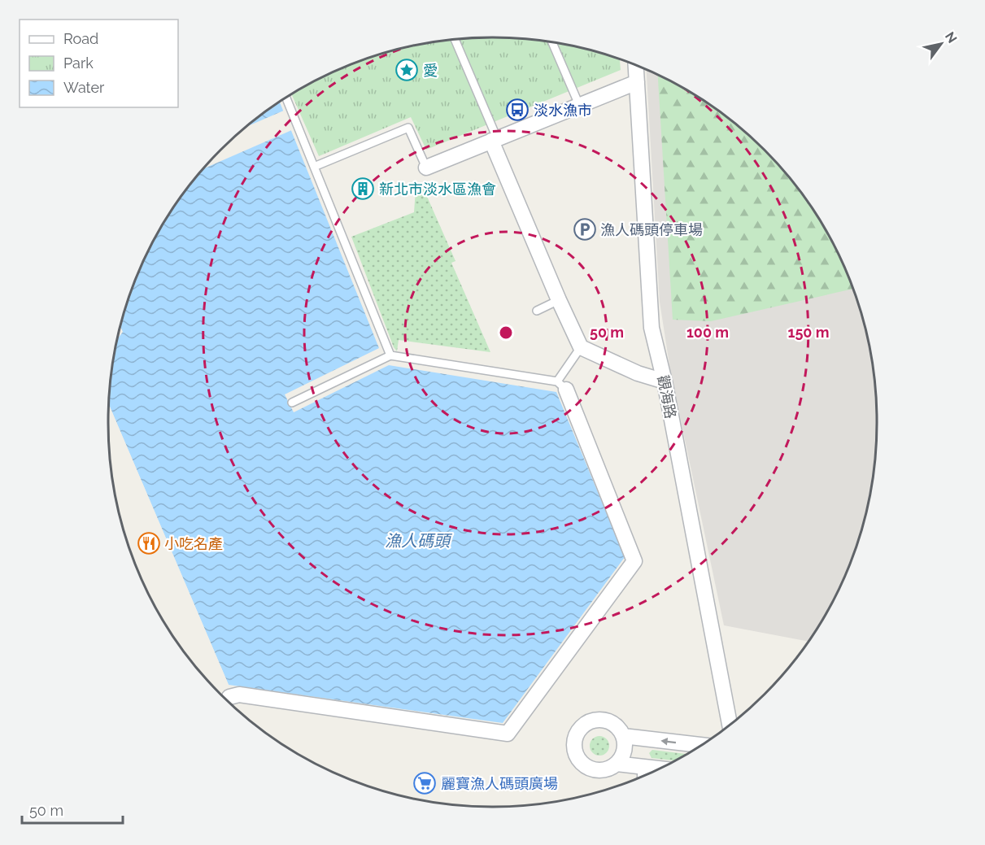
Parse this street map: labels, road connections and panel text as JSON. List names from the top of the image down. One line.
{"streets":{"street":["觀海路"]},"water":["漁人碼頭"],"places":{"place":["愛"],"bus stop":["淡水漁市"],"building":["新北市淡水區漁會"],"parking":["漁人碼頭停車場"],"restaurant":["小吃名產"],"supermarket":["麗寶漁人碼頭廣場"]},"legend":["Road","Park","Water"],"scale_bar":"50 m","north":"top right","rings":["50 m","100 m","150 m"]}
